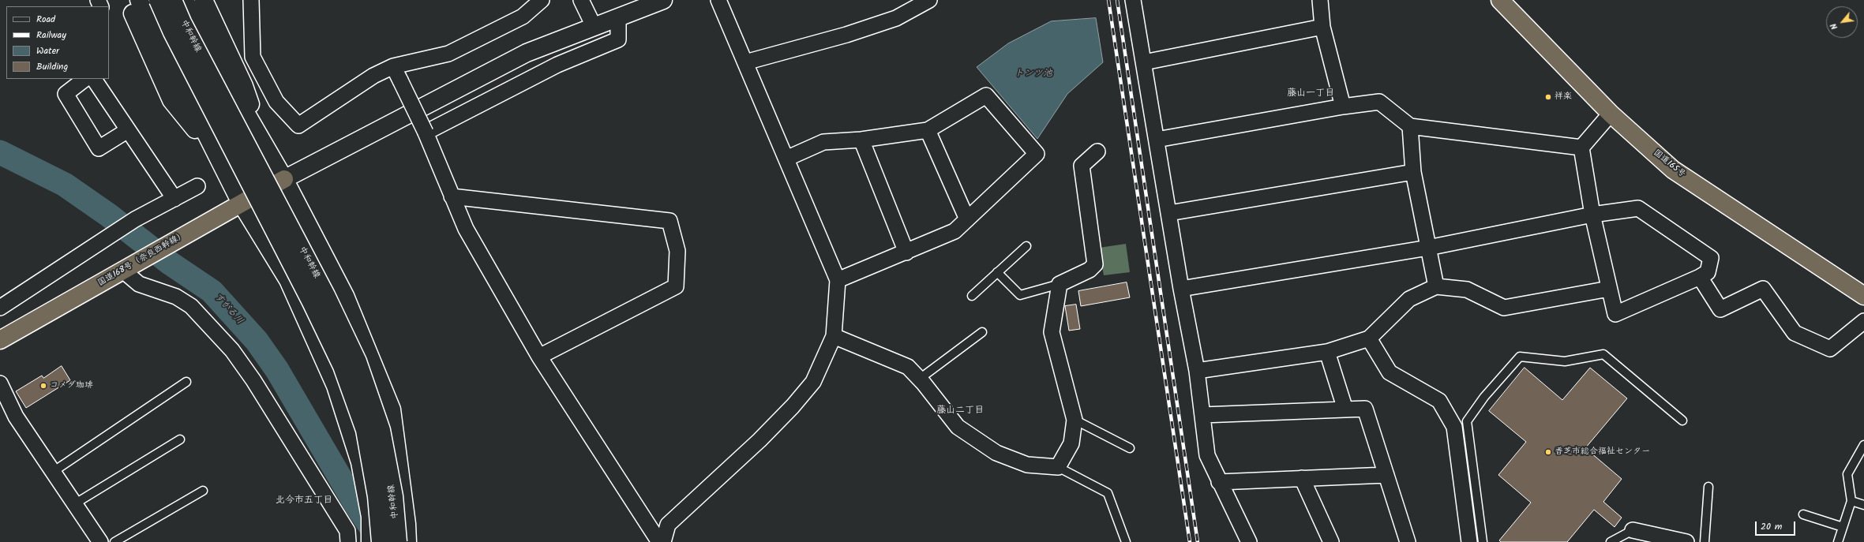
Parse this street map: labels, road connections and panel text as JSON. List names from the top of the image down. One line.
{"streets":{"highway":["国道165号","国道168号（奈良西幹線）"],"main road":["中和幹線"]},"districts":["藤山一丁目","藤山二丁目","北今市五丁目"],"water":["トンツ池","すがる川"],"places":["祥楽","コメダ珈琲","香芝市総合福祉センター"],"legend":["Road","Railway","Water","Building"],"scale_bar":"20 m","north":"bottom left"}
